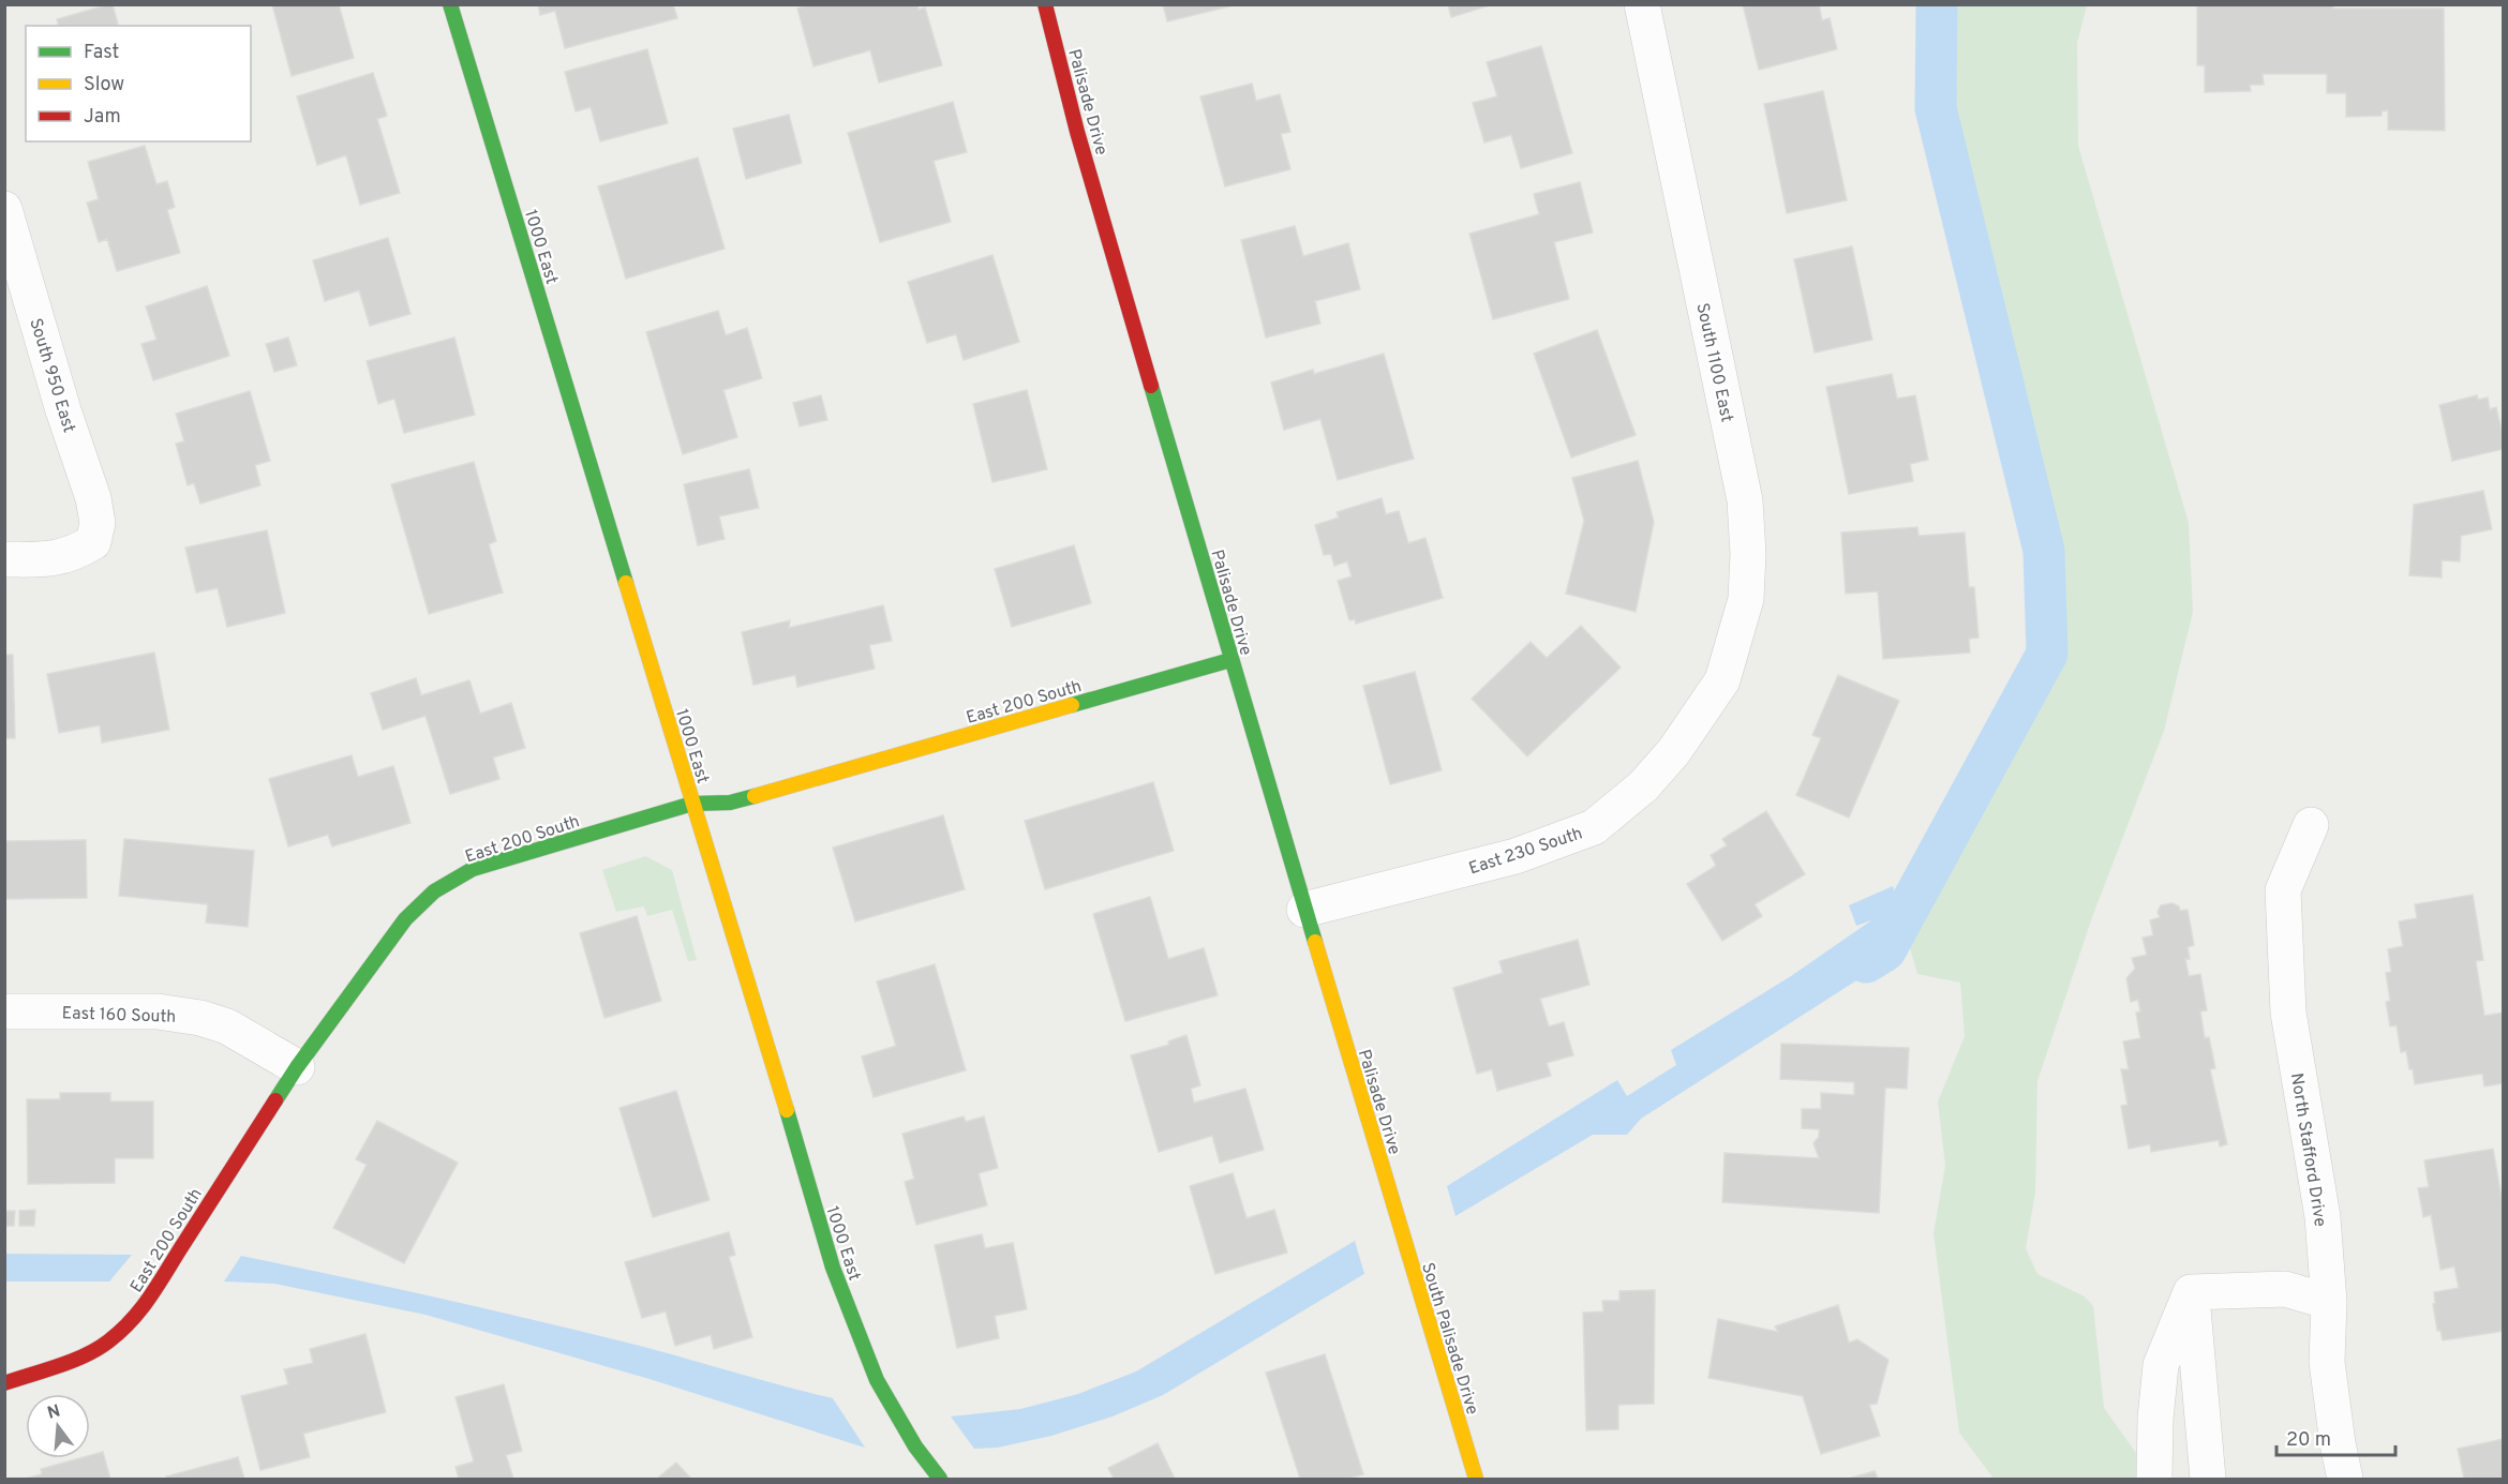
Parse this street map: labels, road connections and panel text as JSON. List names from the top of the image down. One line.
{"streets":{"street":["Palisade Drive","1000 East","South 1100 East","South 950 East","East 200 South","East 230 South","East 160 South","North Stafford Drive","South Palisade Drive"]},"crossings":[["Palisade Drive","East 200 South"],["Palisade Drive","East 230 South"],["Palisade Drive","South Palisade Drive"],["1000 East","East 200 South"],["South 1100 East","East 230 South"],["East 200 South","East 160 South"]],"legend":["Fast","Slow","Jam"],"scale_bar":"20 m","north":"top"}
